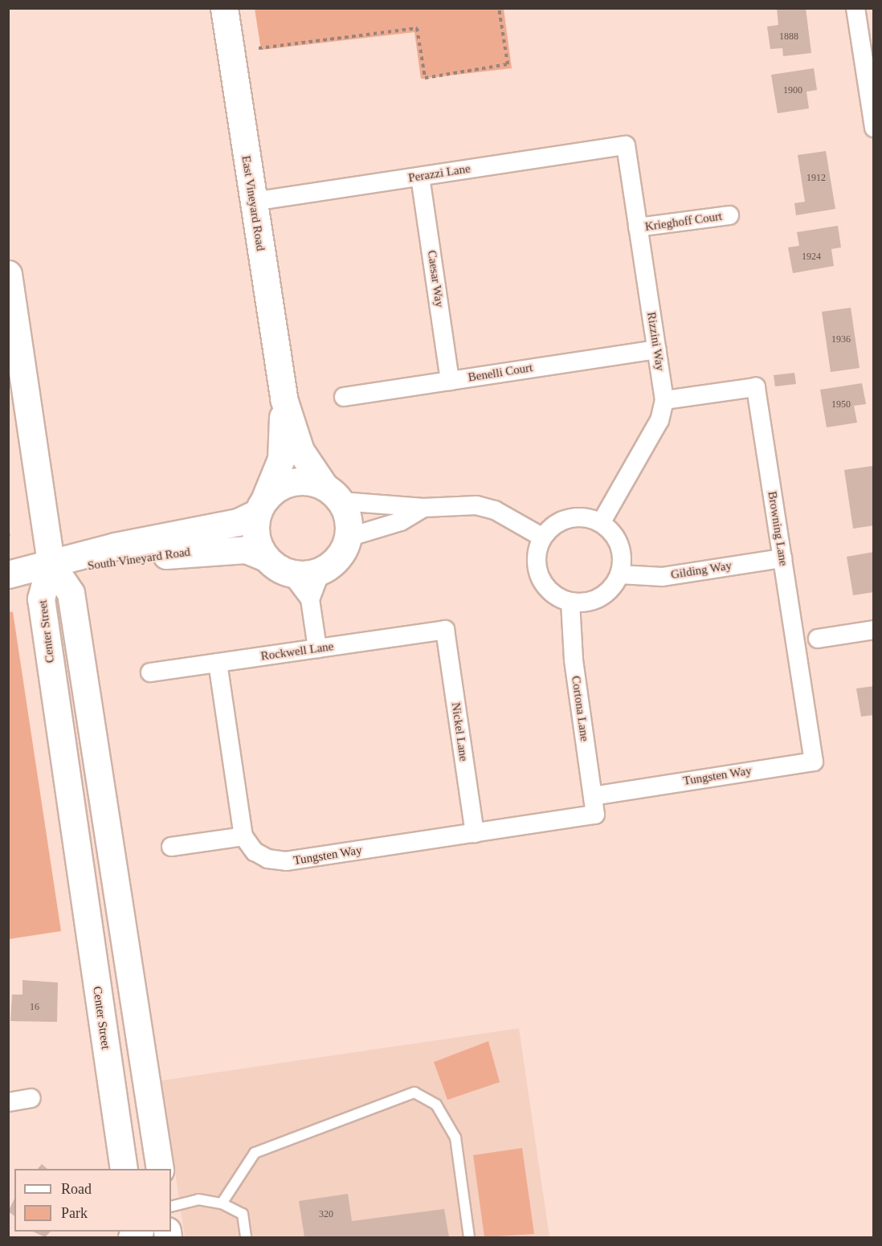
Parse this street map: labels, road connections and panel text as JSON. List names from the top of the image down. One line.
{"streets":{"main road":["East Vineyard Road","South Vineyard Road","Center Street"],"street":["Perazzi Lane","Krieghoff Court","Caesar Way","Rizzini Way","Benelli Court","Browning Lane","Gilding Way","Rockwell Lane","Cortona Lane","Nickel Lane","Tungsten Way"]},"crossings":[["Perazzi Lane","East Vineyard Road"],["Perazzi Lane","Caesar Way"],["Perazzi Lane","Rizzini Way"],["East Vineyard Road","South Vineyard Road"],["Krieghoff Court","Rizzini Way"],["Caesar Way","Benelli Court"],["Rizzini Way","Benelli Court"],["Rizzini Way","Browning Lane"],["Rizzini Way","Gilding Way"],["Rizzini Way","Cortona Lane"],["Browning Lane","Gilding Way"],["Browning Lane","Tungsten Way"],["South Vineyard Road","Center Street"],["Gilding Way","Cortona Lane"],["Rockwell Lane","Nickel Lane"],["Cortona Lane","Tungsten Way"],["Nickel Lane","Tungsten Way"]],"house_numbers":["1888","1900","1912","1924","1936","1950","16","320"],"legend":["Road","Park"]}
